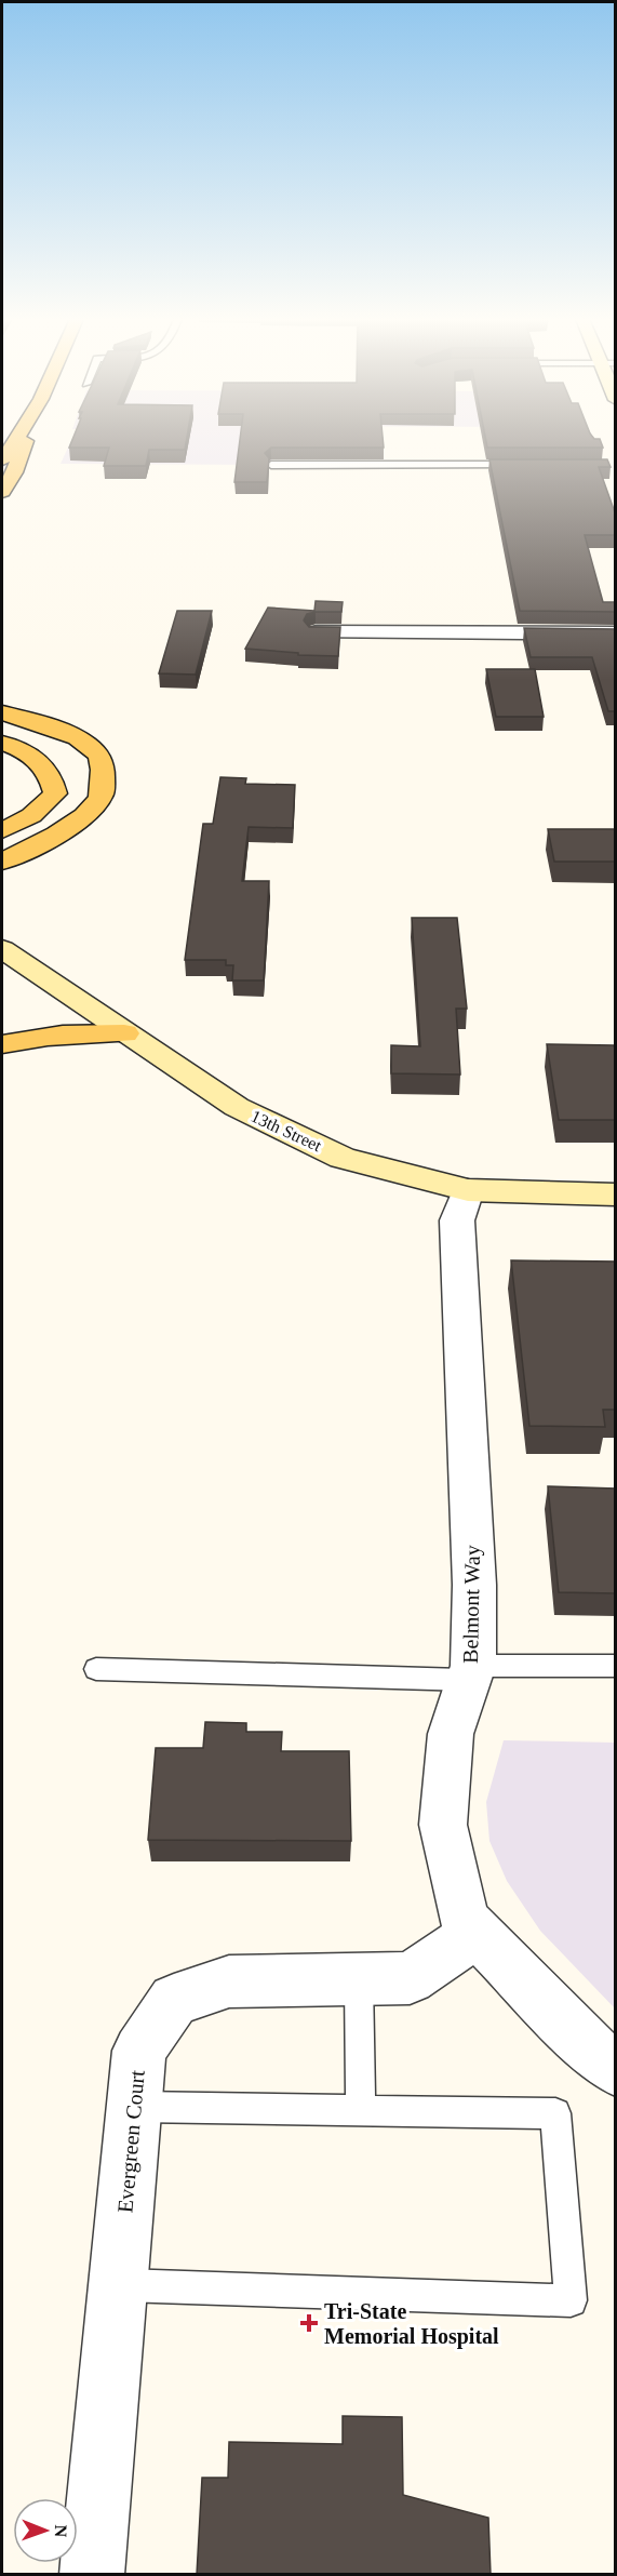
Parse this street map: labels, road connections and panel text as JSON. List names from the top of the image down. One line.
{"streets":{"main road":["13th Street"],"street":["Belmont Way","Evergreen Court"]},"crossings":[["13th Street","Belmont Way"],["Belmont Way","Evergreen Court"]],"places":{"health":["Tri-State Memorial Hospital"]},"north":"right"}
